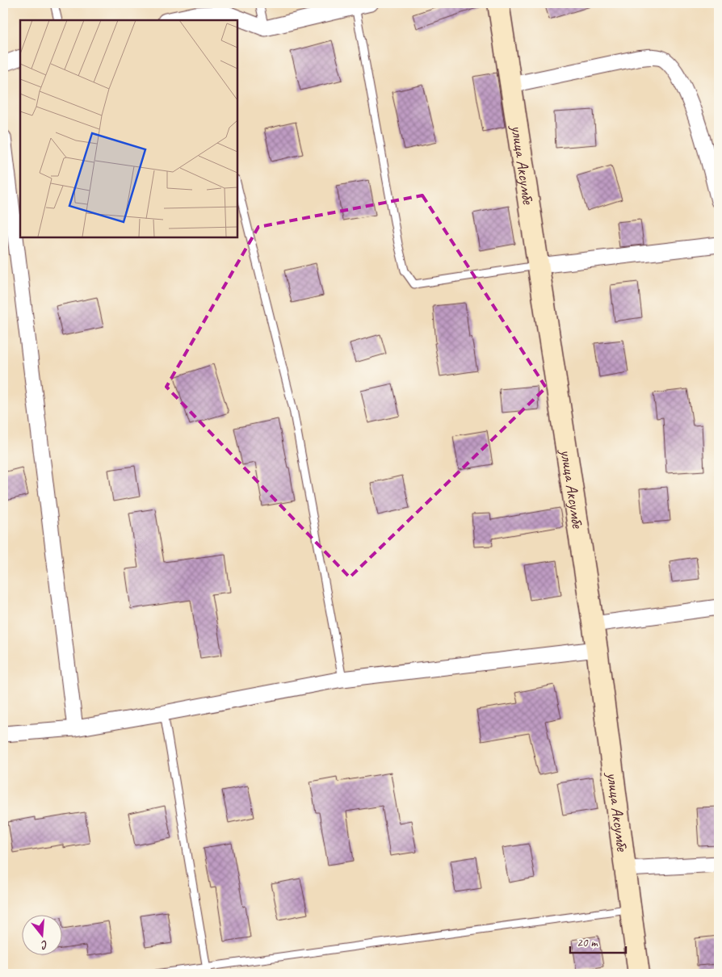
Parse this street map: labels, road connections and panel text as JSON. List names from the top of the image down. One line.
{"streets":{"main road":["улица Аксумбе"]},"scale_bar":"20 m","north":"bottom"}
